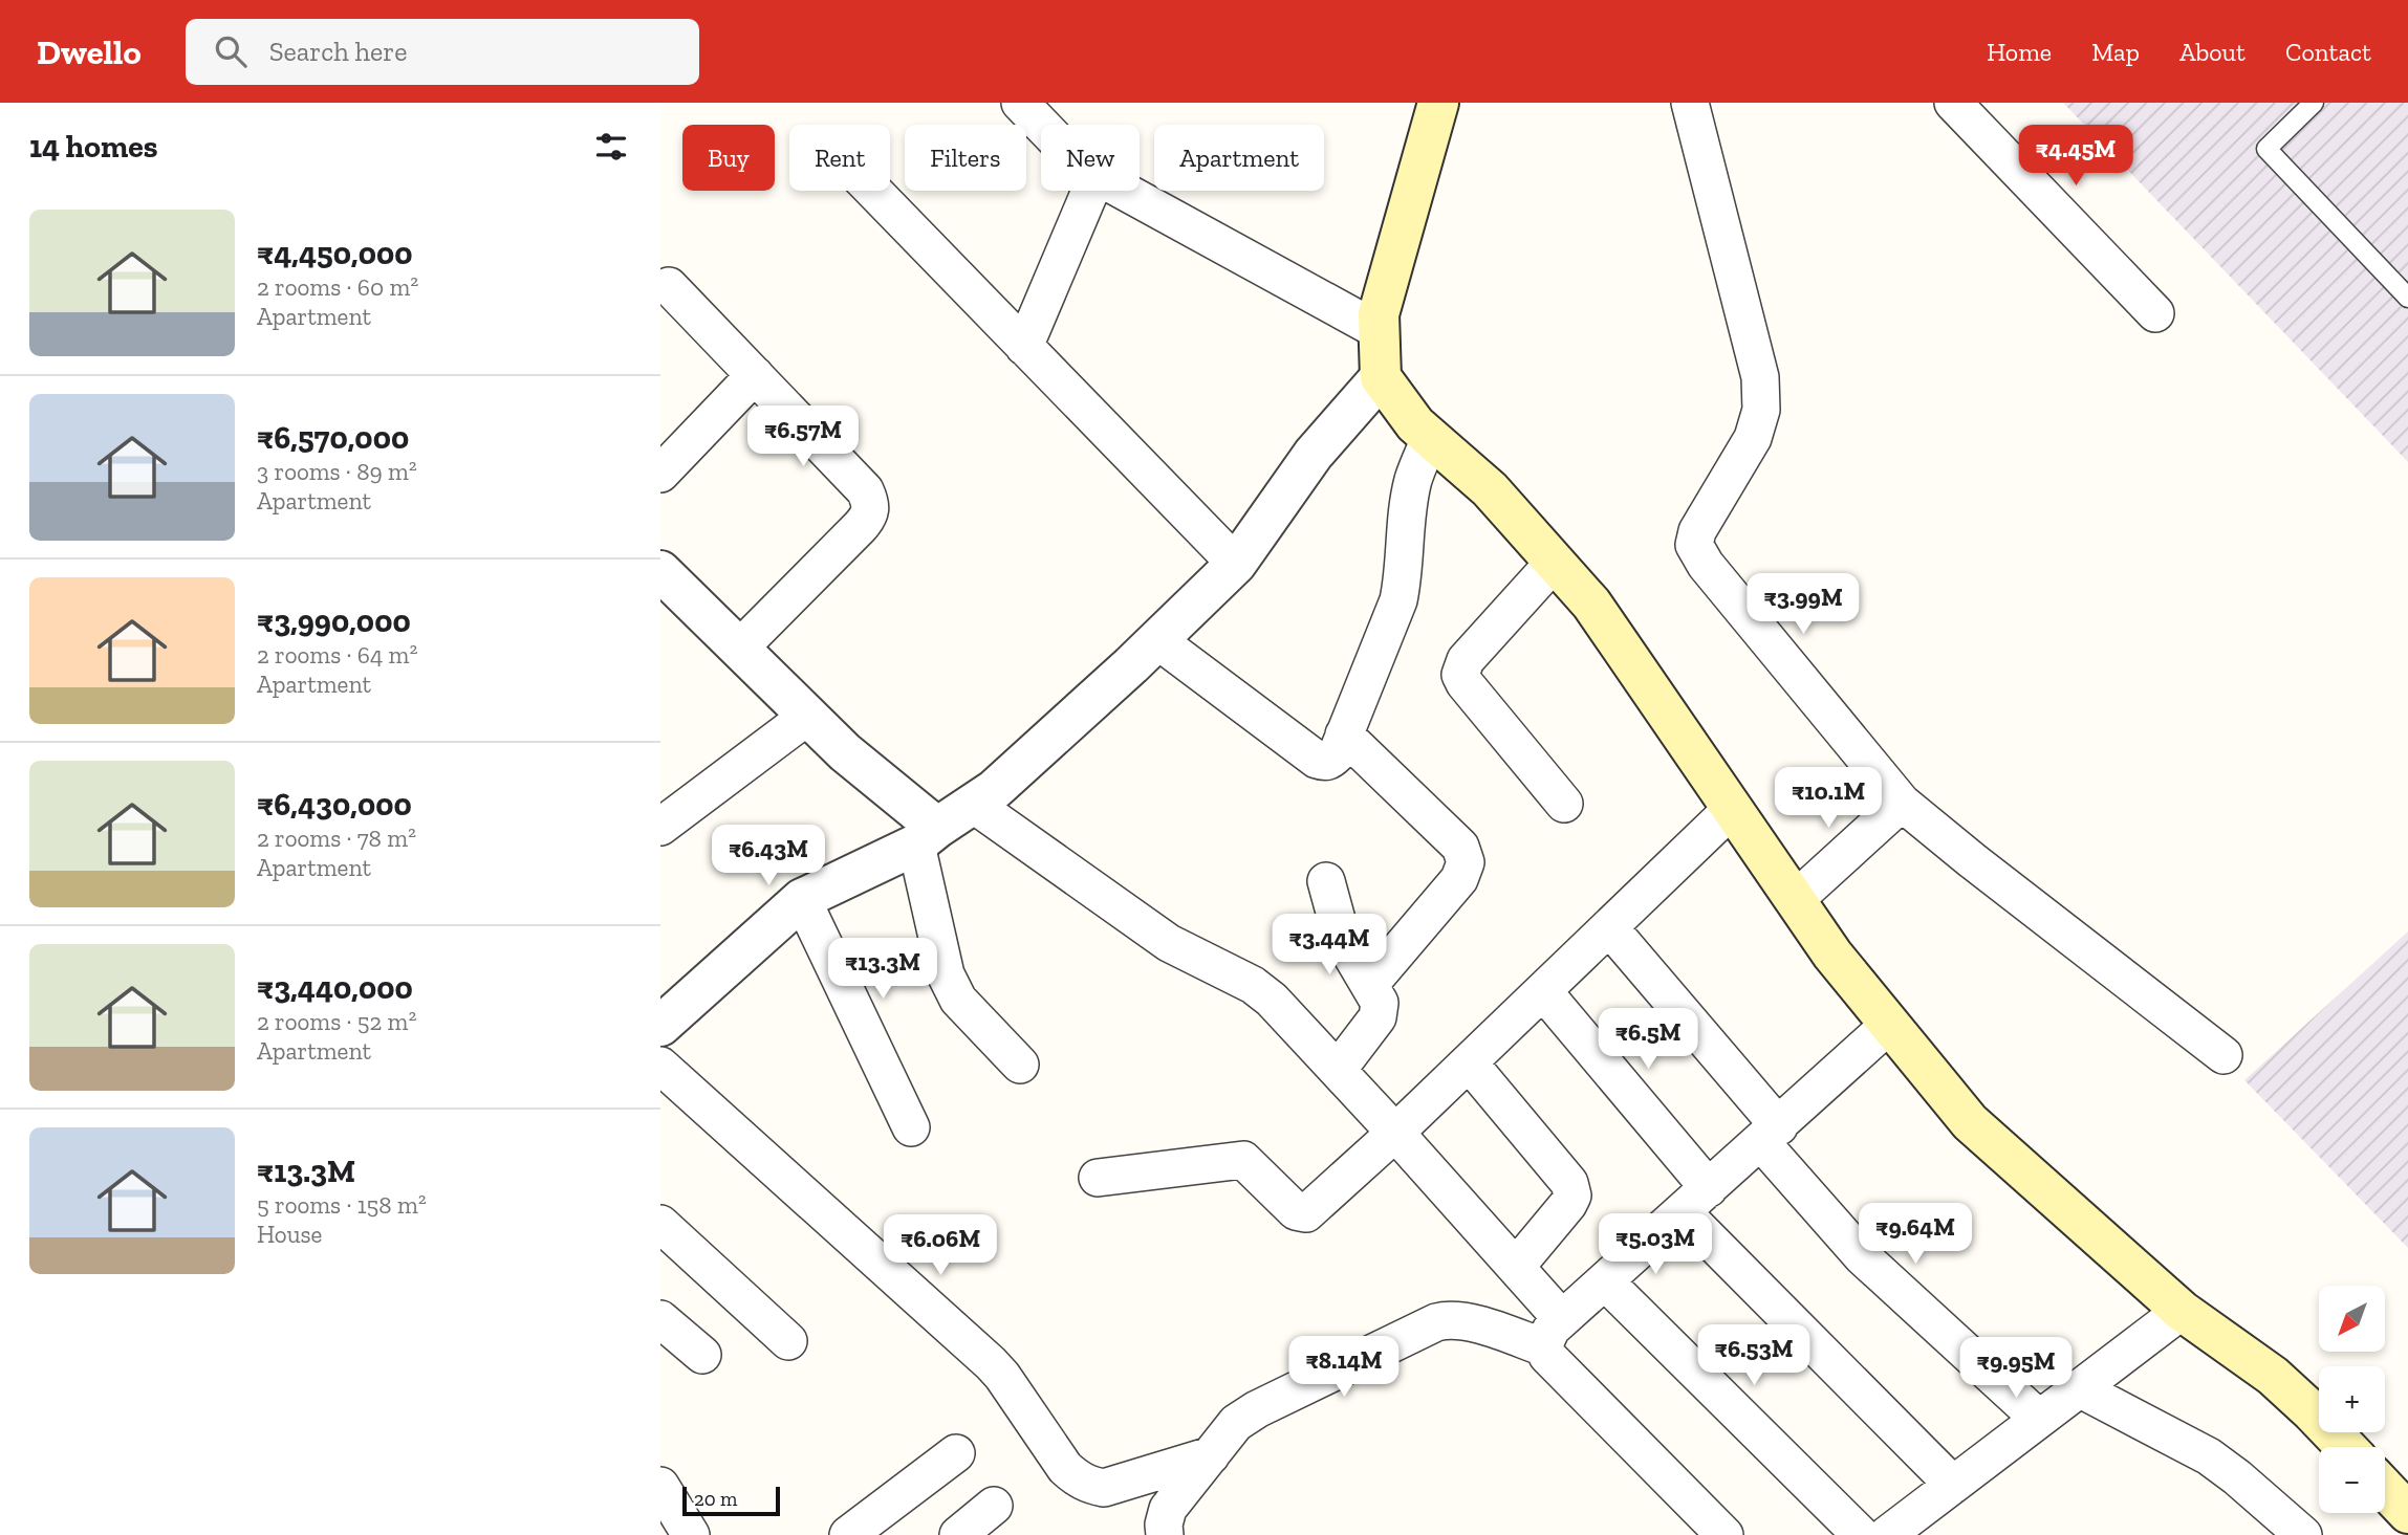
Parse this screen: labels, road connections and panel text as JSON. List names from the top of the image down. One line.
{"scale_bar":"20 m","north":"bottom left","page":{"header":"Dwello","search":"Search here","nav":["Home","Map","About","Contact"],"heading":"14 homes","price":["₹4.45M","₹6.57M","₹3.99M","₹10.1M","₹6.43M","₹3.44M","₹13.3M","₹6.5M","₹9.64M","₹5.03M","₹6.06M","₹6.53M","₹8.14M","₹9.95M"],"chip":["Buy","Rent","Filters","New","Apartment"],"list":[{"name":"₹4,450,000","note":"2 rooms · 60 m² · Apartment"},{"name":"₹6,570,000","note":"3 rooms · 89 m² · Apartment"},{"name":"₹3,990,000","note":"2 rooms · 64 m² · Apartment"},{"name":"₹6,430,000","note":"2 rooms · 78 m² · Apartment"},{"name":"₹3,440,000","note":"2 rooms · 52 m² · Apartment"},{"name":"₹13.3M","note":"5 rooms · 158 m² · House"}],"map_buttons":["+","−"],"scale":"20 m"}}
